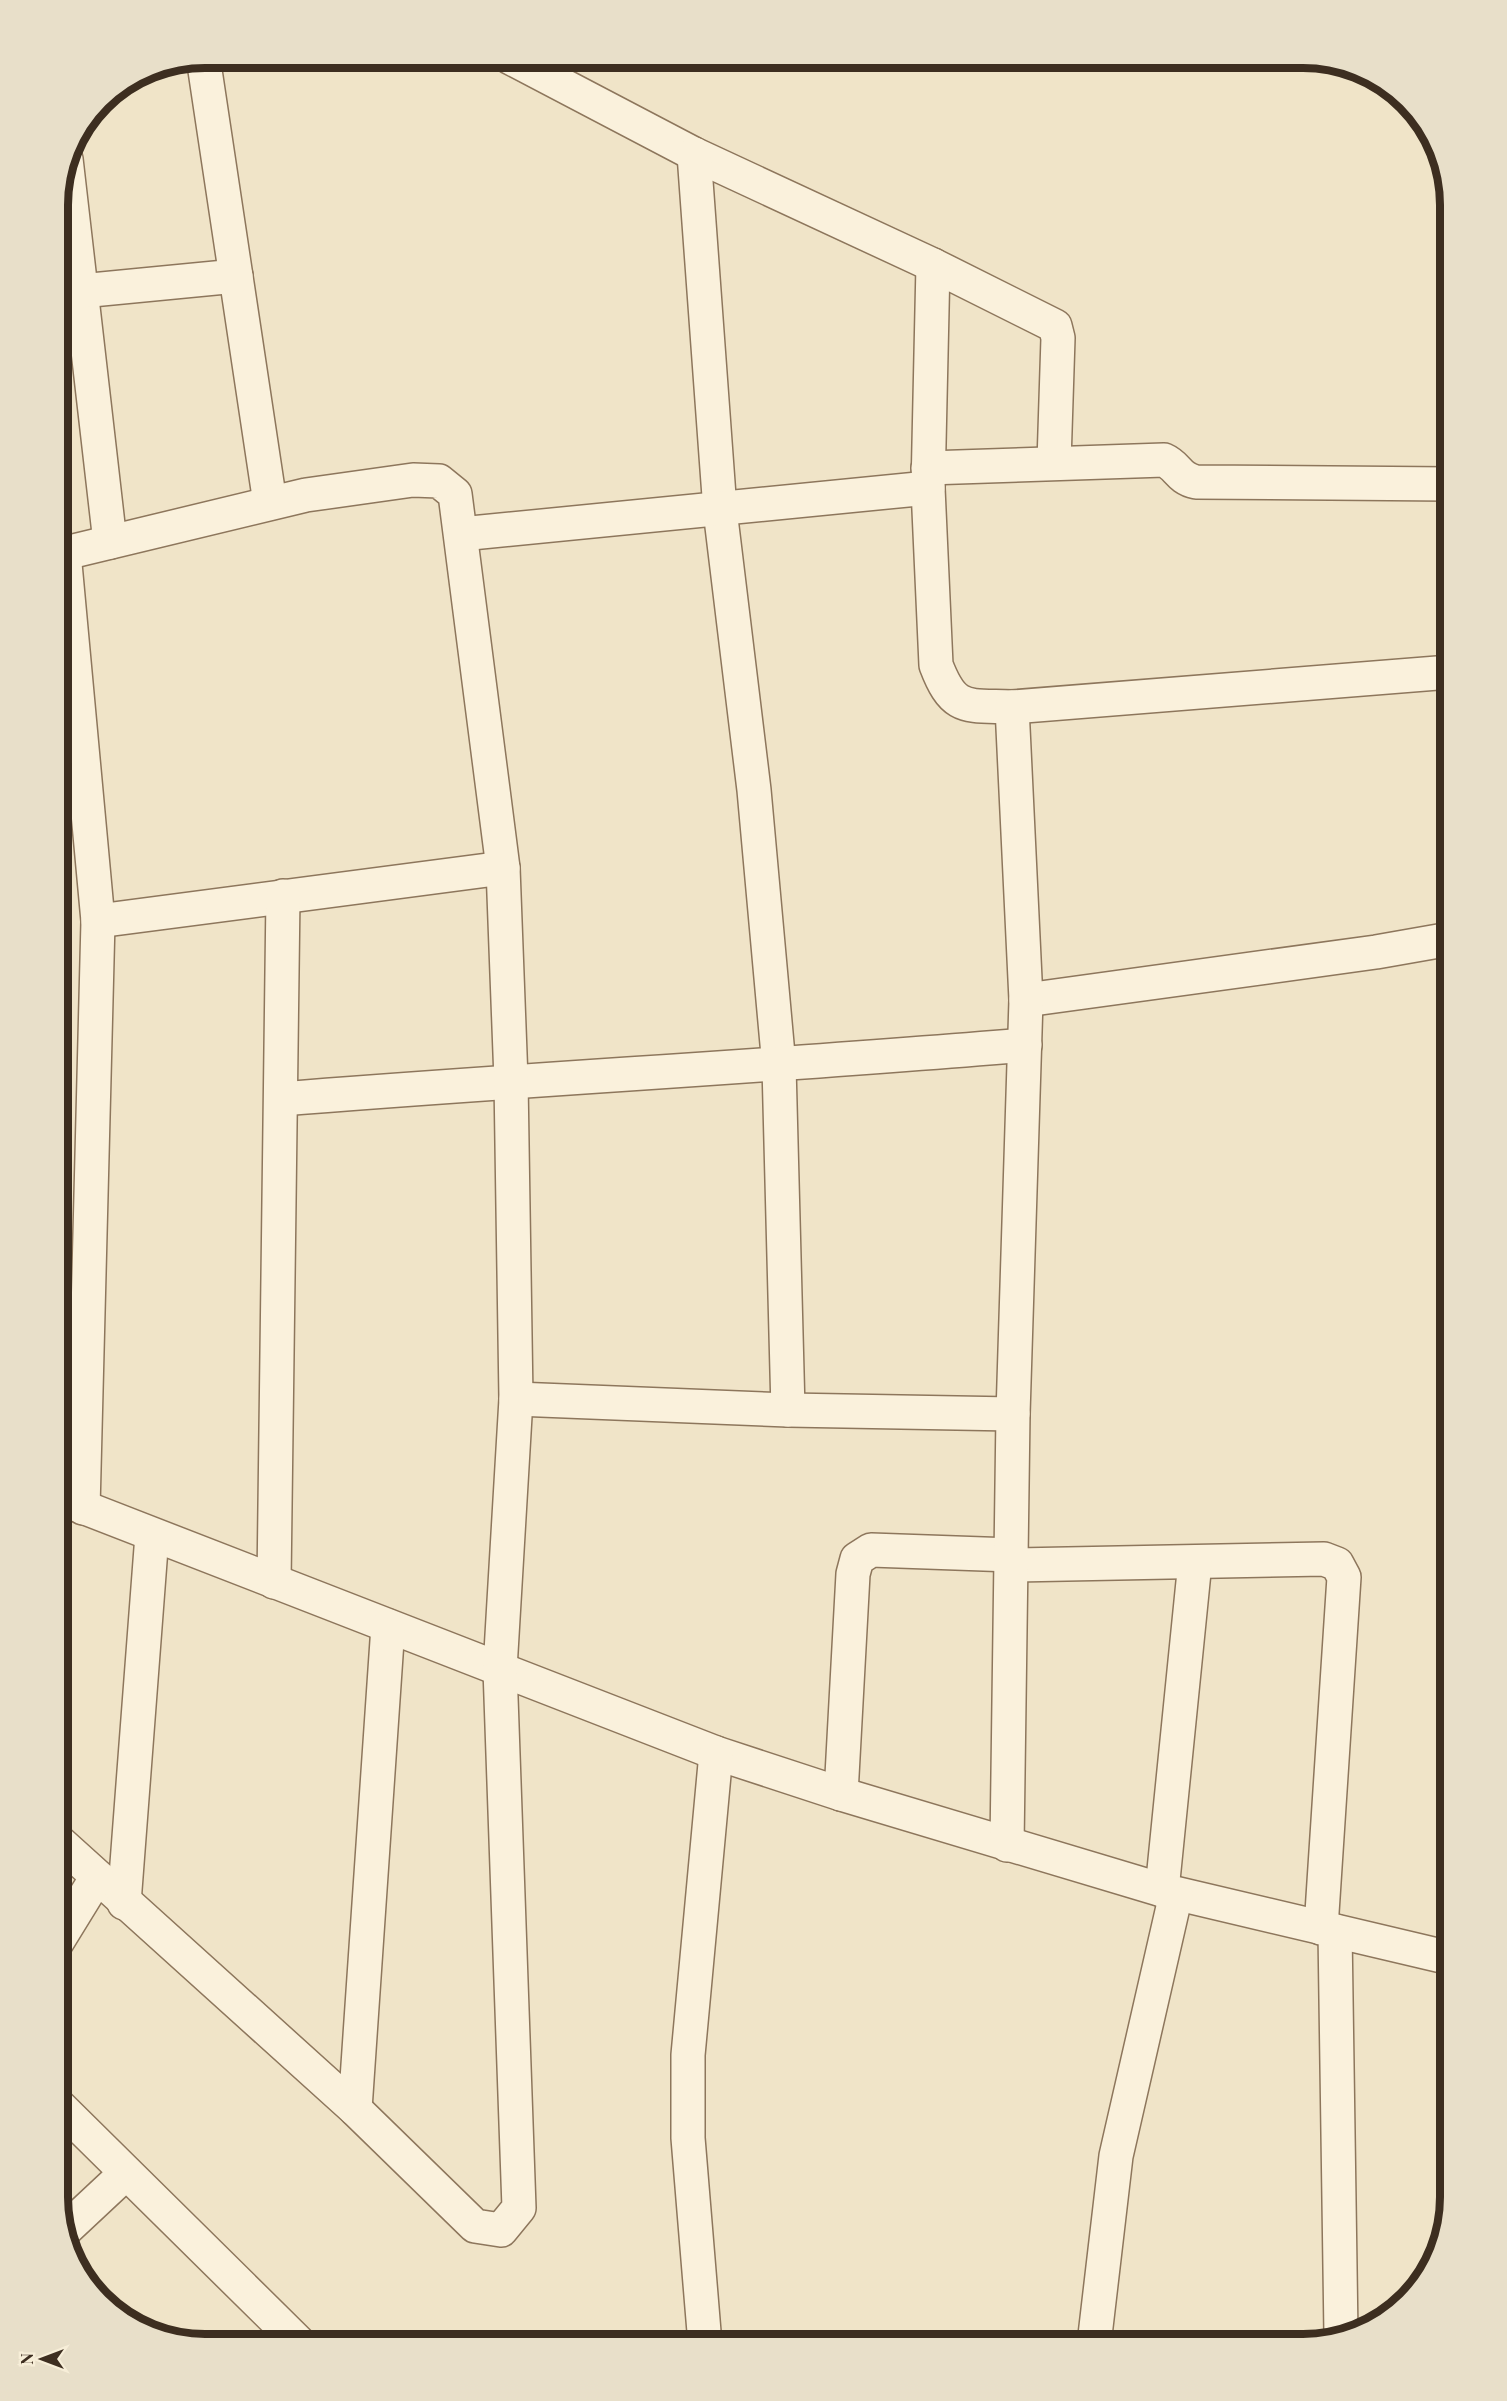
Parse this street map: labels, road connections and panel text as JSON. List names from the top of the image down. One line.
{"north":"left"}
